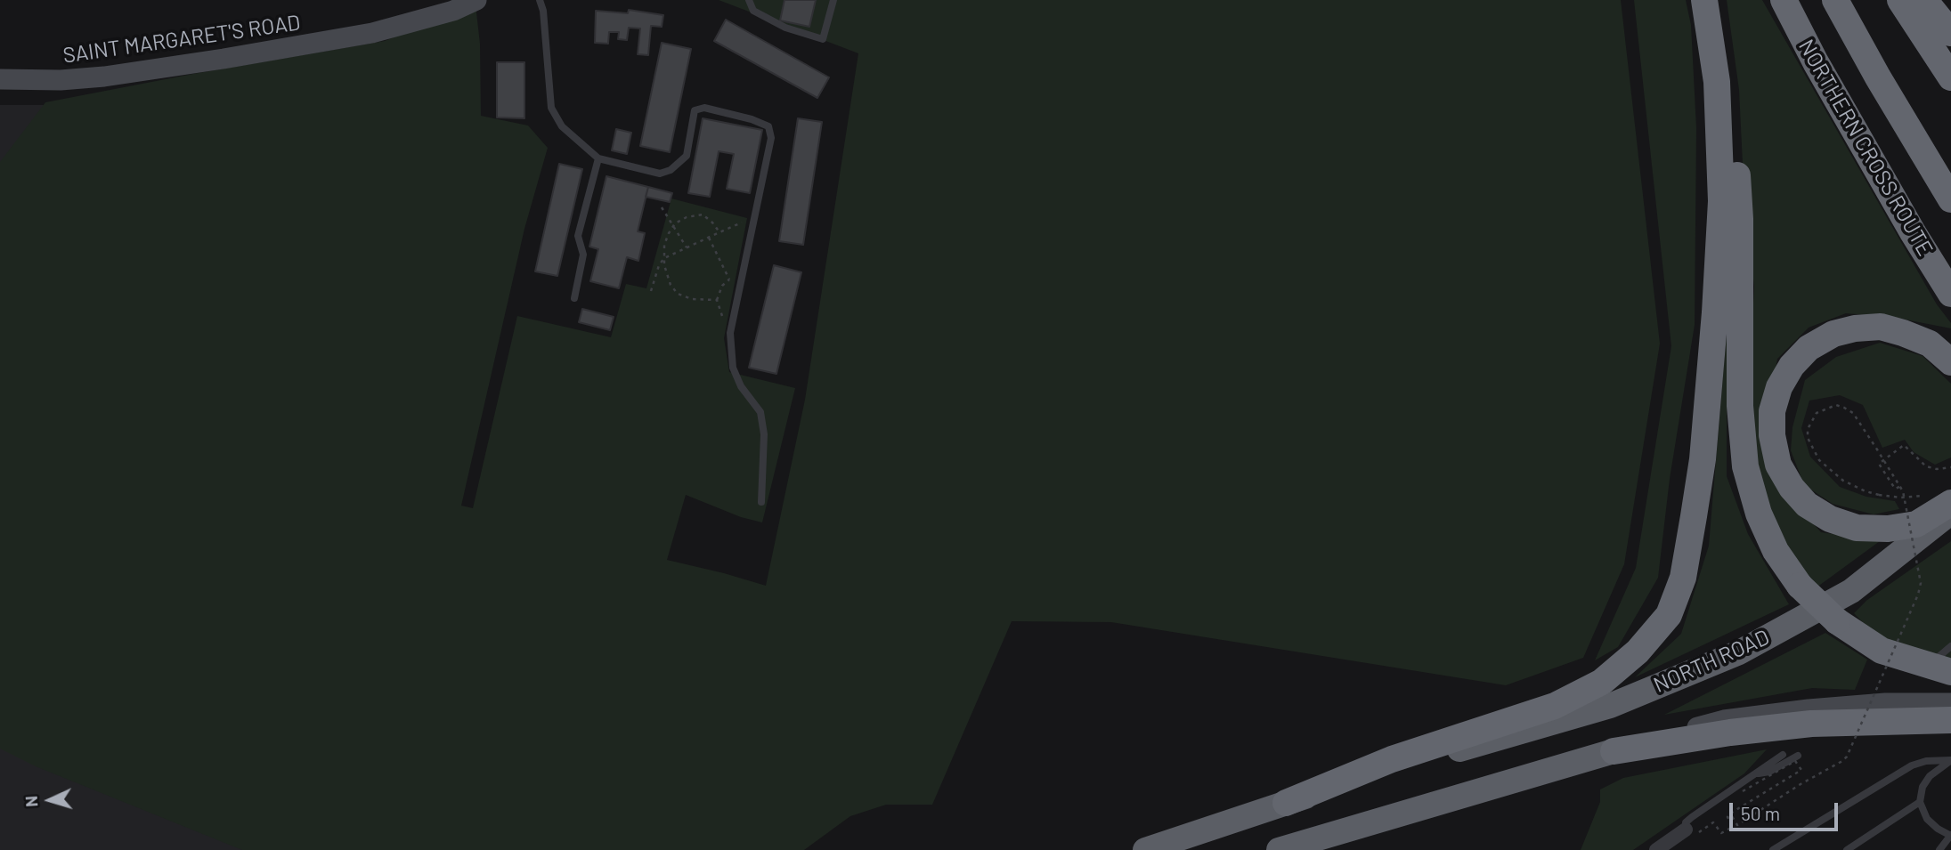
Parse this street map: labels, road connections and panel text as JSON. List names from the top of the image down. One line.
{"streets":{"highway":["NORTHERN CROSS ROUTE","NORTH ROAD"],"main road":["SAINT MARGARET'S ROAD"]},"scale_bar":"50 m","north":"left"}
